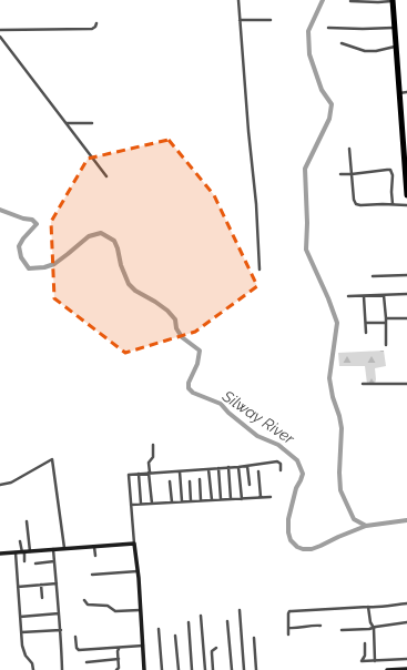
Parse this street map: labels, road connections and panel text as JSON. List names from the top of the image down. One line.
{"water":["Silway River"]}
